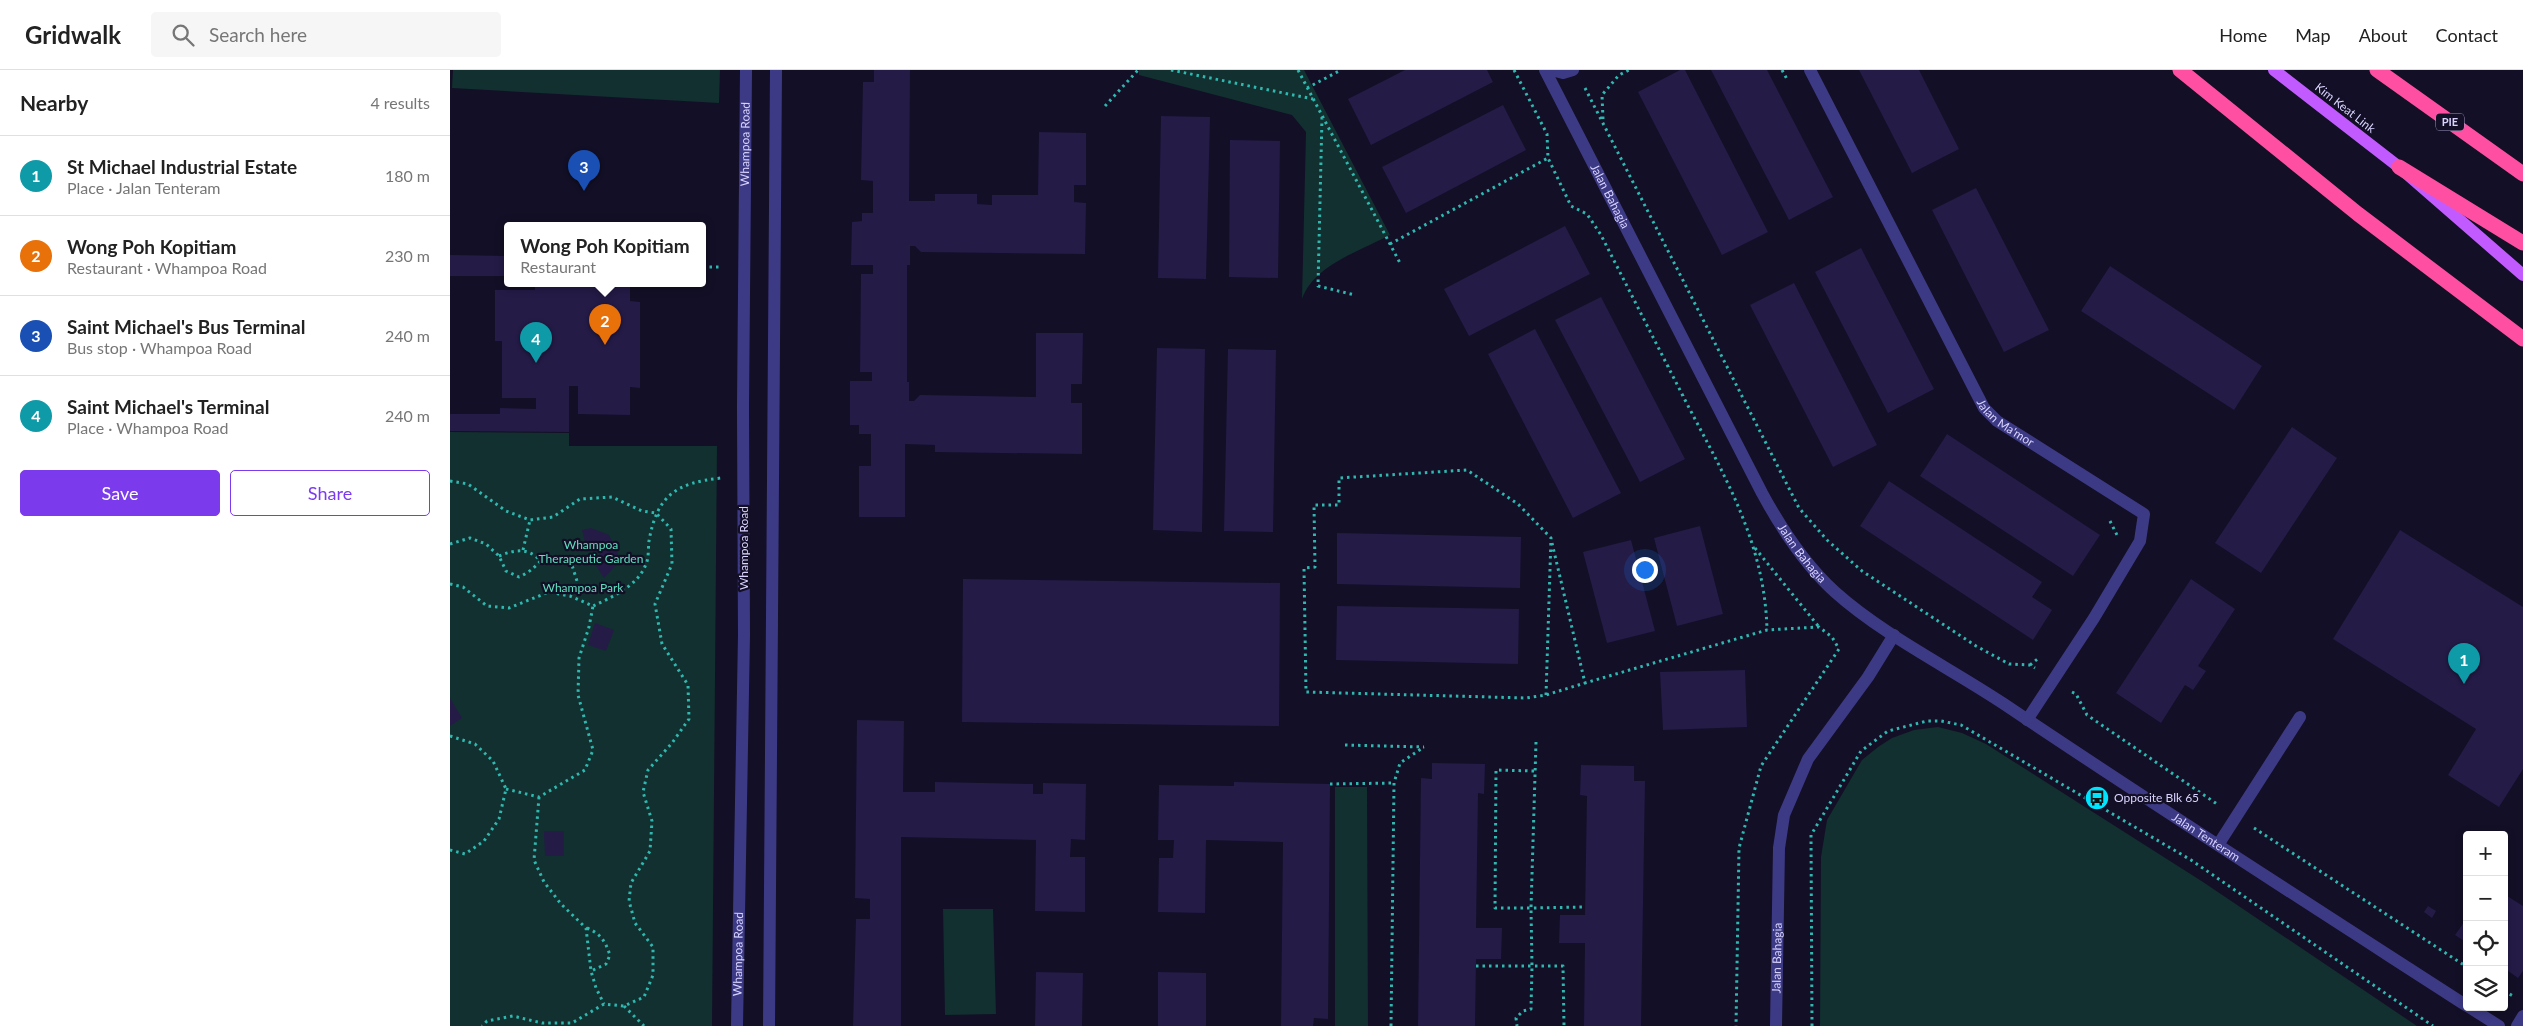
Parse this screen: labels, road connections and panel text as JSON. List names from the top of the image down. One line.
{"streets":{"highway":["PIE"],"main road":["Kim Keat Link"],"street":["Whampoa Road","Jalan Bahagia","Jalan Ma'mor","Jalan Tenteram"]},"crossings":[["Jalan Bahagia","Jalan Tenteram"],["Jalan Ma'mor","Jalan Tenteram"]],"parks":["Whampoa Therapeutic Garden","Whampoa Park"],"places":{"bus stop":["Opposite Blk 65"]},"page":{"header":"Gridwalk","search":"Search here","nav":["Home","Map","About","Contact"],"heading":["Nearby","4 results"],"list":[{"mark":"1","name":"St Michael Industrial Estate","note":"Place · Jalan Tenteram","value":"180 m"},{"mark":"2","name":"Wong Poh Kopitiam","note":"Restaurant · Whampoa Road","value":"230 m"},{"mark":"3","name":"Saint Michael's Bus Terminal","note":"Bus stop · Whampoa Road","value":"240 m"},{"mark":"4","name":"Saint Michael's Terminal","note":"Place · Whampoa Road","value":"240 m"}],"pins":["3","2","4","1"],"popup":["Wong Poh Kopitiam","Restaurant"],"buttons":["Save","Share"],"map_buttons":["+","−"]}}
